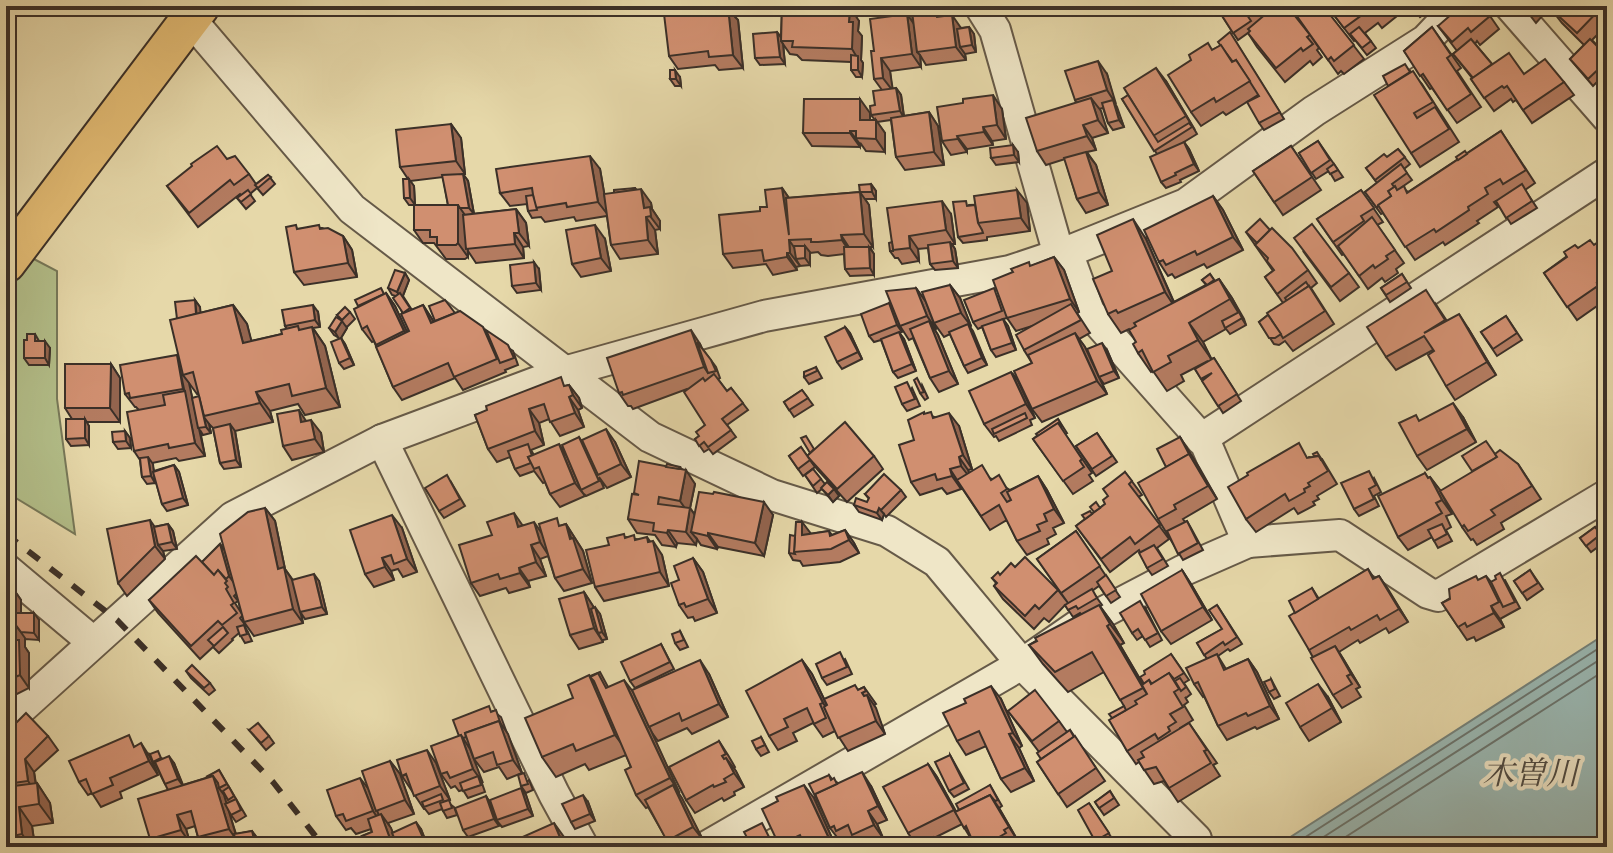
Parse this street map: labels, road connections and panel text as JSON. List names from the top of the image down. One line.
{"water":["木曽川"]}
